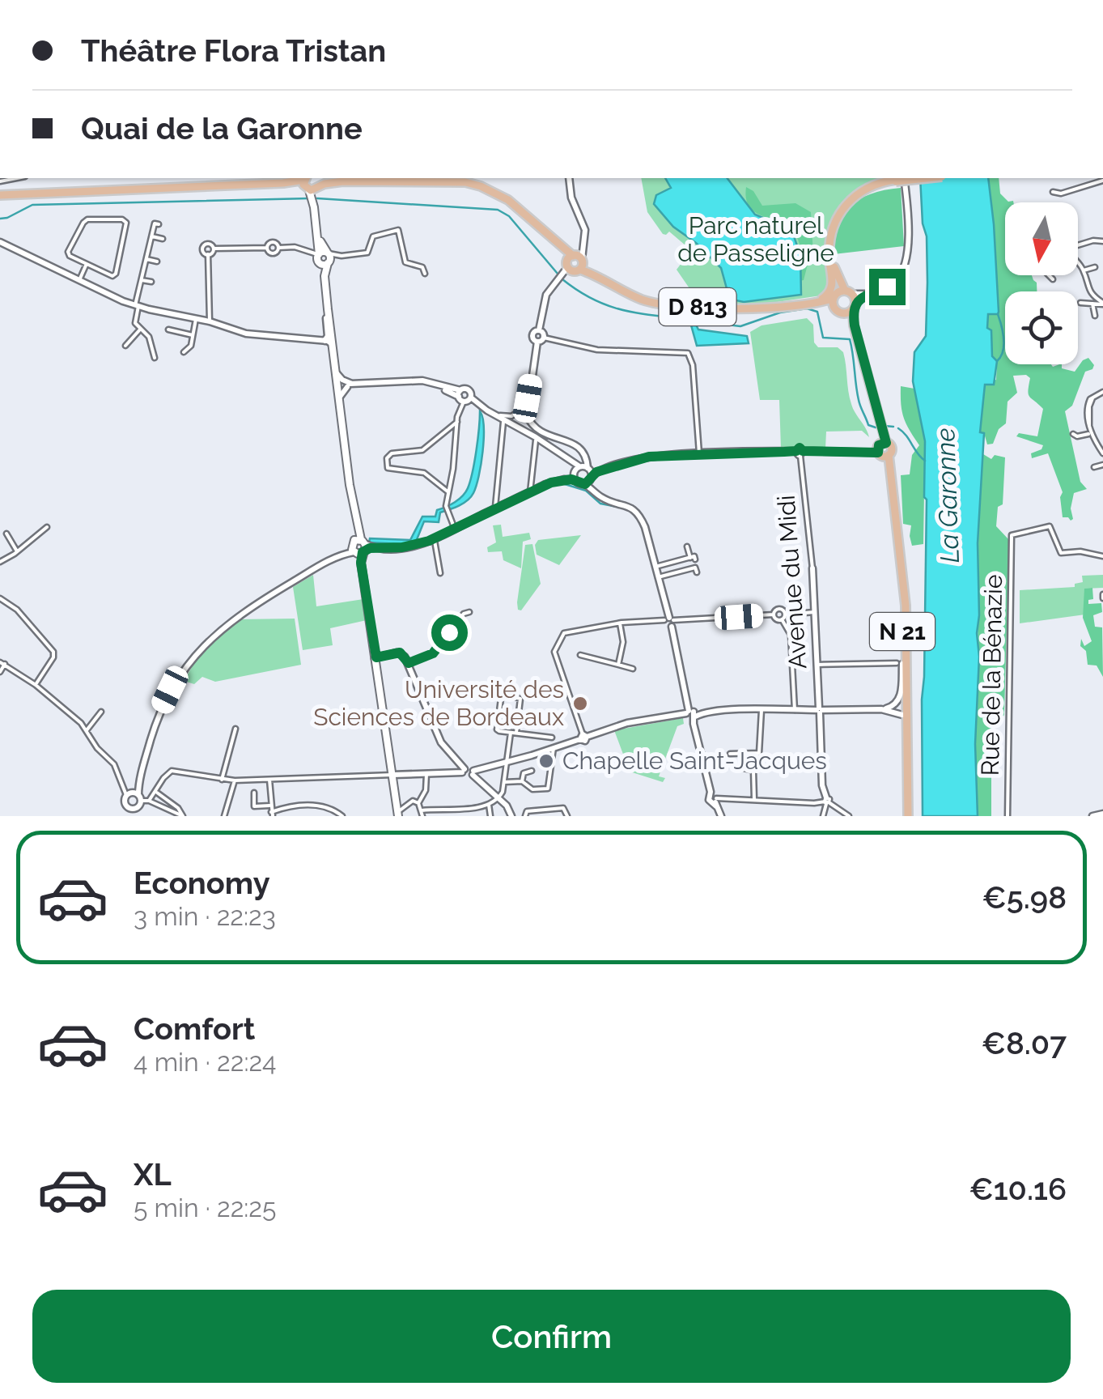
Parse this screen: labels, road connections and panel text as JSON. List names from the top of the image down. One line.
{"streets":{"main road":["D 813","N 21"],"street":["Avenue du Midi","Rue de la Bénazie"]},"crossings":[["D 813","N 21"]],"water":["La Garonne"],"parks":["Parc naturel de Passeligne"],"places":["Université des Sciences de Bordeaux","Chapelle Saint-Jacques"],"north":"bottom","page":{"banner":["Théâtre Flora Tristan","Quai de la Garonne"],"list":[{"name":"Economy","note":"3 min · 22:23","value":"€5.98"},{"name":"Comfort","note":"4 min · 22:24","value":"€8.07"},{"name":"XL","note":"5 min · 22:25","value":"€10.16"}],"buttons":"Confirm"}}
